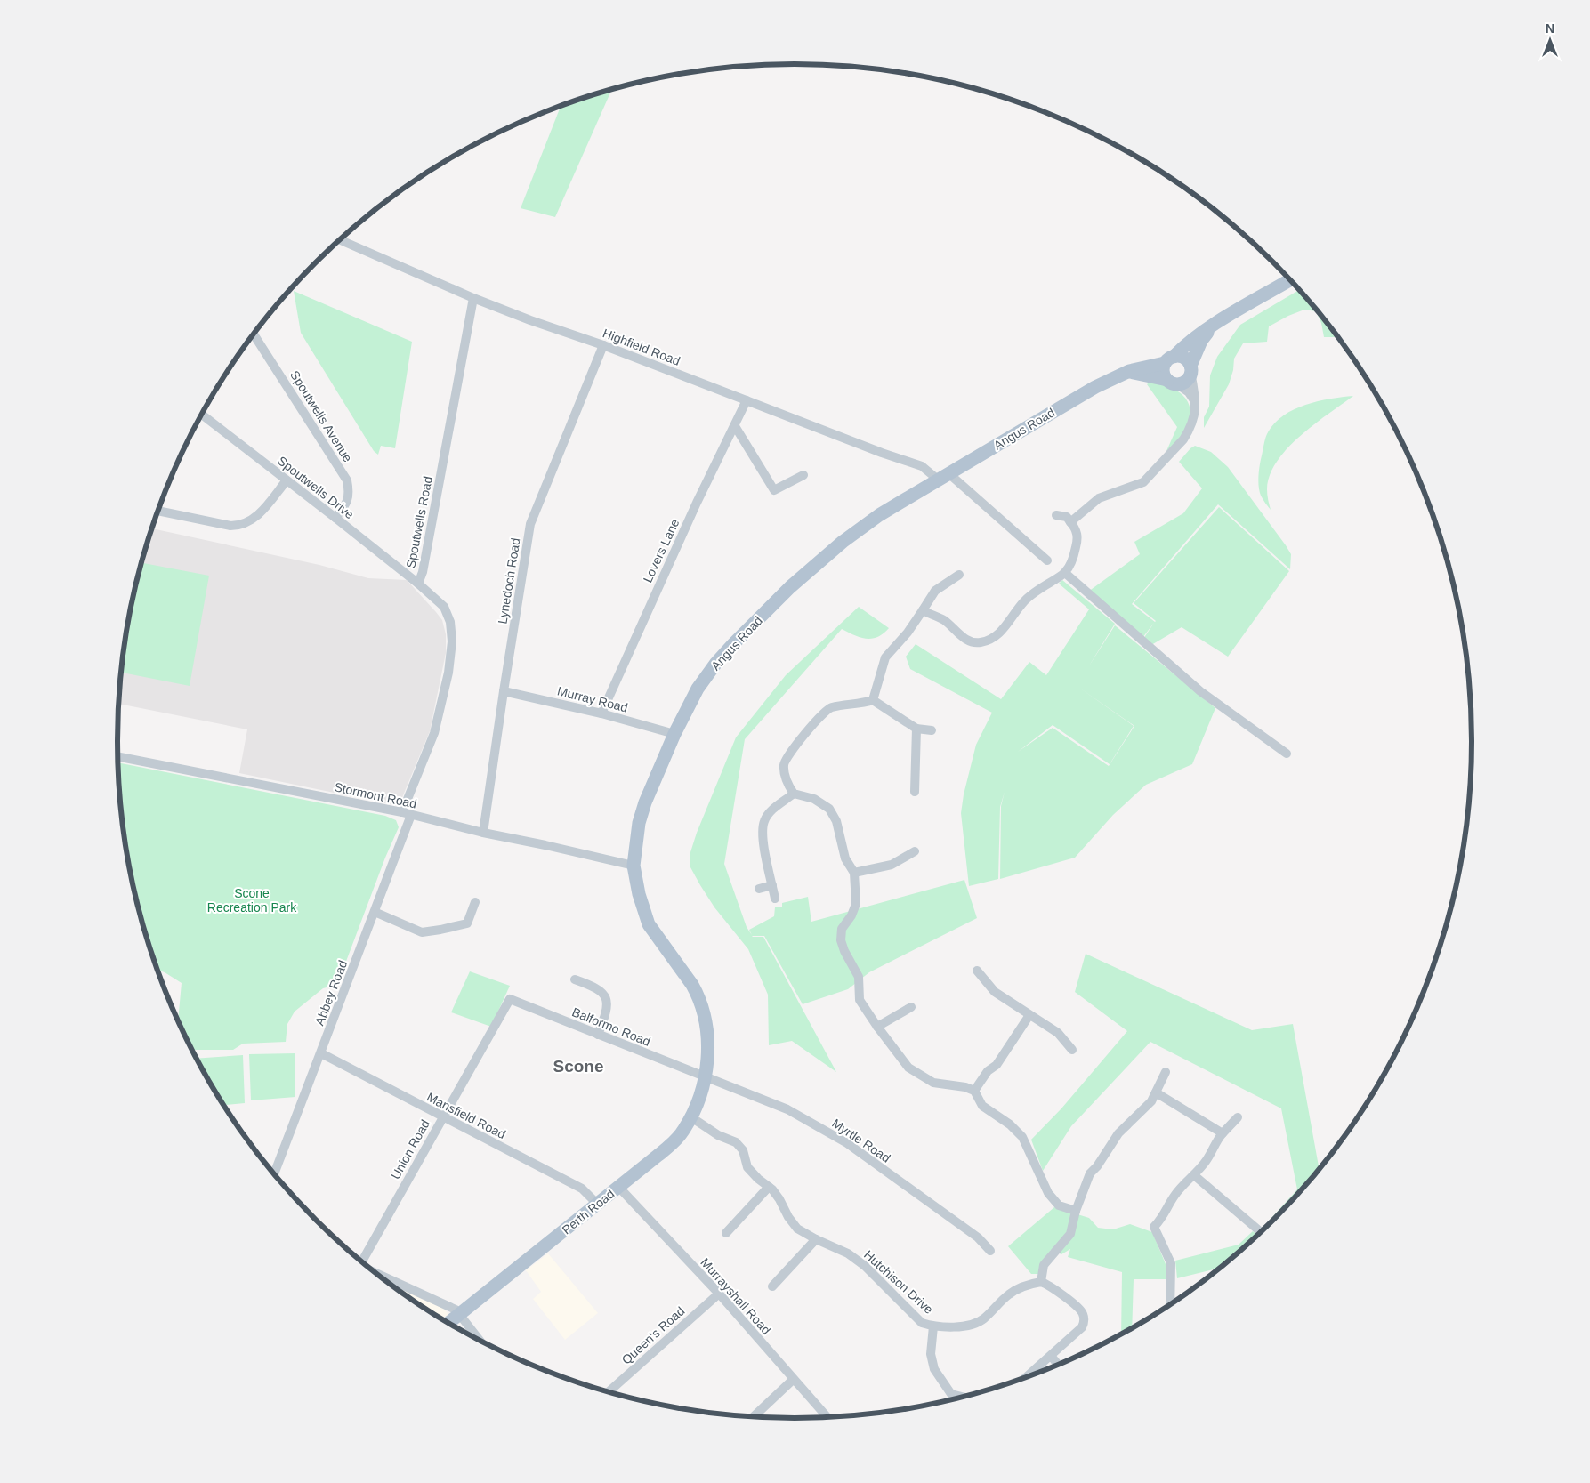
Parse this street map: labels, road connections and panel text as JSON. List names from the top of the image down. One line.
{"streets":{"main road":["Angus Road","Perth Road"],"street":["Highfield Road","Spoutwells Avenue","Spoutwells Drive","Spoutwells Road","Lovers Lane","Lynedoch Road","Murray Road","Stormont Road","Abbey Road","Balformo Road","Mansfield Road","Myrtle Road","Union Road","Hutchison Drive","Murrayshall Road","Queen's Road"]},"crossings":[["Highfield Road","Angus Road"],["Highfield Road","Spoutwells Road"],["Highfield Road","Lovers Lane"],["Highfield Road","Lynedoch Road"],["Spoutwells Avenue","Spoutwells Drive"],["Angus Road","Murray Road"],["Angus Road","Stormont Road"],["Angus Road","Balformo Road"],["Angus Road","Myrtle Road"],["Angus Road","Perth Road"],["Spoutwells Drive","Spoutwells Road"],["Spoutwells Road","Stormont Road"],["Spoutwells Road","Abbey Road"],["Lovers Lane","Murray Road"],["Lynedoch Road","Murray Road"],["Lynedoch Road","Stormont Road"],["Stormont Road","Abbey Road"],["Abbey Road","Mansfield Road"],["Balformo Road","Myrtle Road"],["Balformo Road","Union Road"],["Balformo Road","Perth Road"],["Mansfield Road","Union Road"],["Mansfield Road","Perth Road"],["Myrtle Road","Perth Road"],["Perth Road","Hutchison Drive"],["Perth Road","Murrayshall Road"],["Murrayshall Road","Queen's Road"]],"districts":["Scone"],"parks":["Scone Recreation Park"],"north":"top"}
